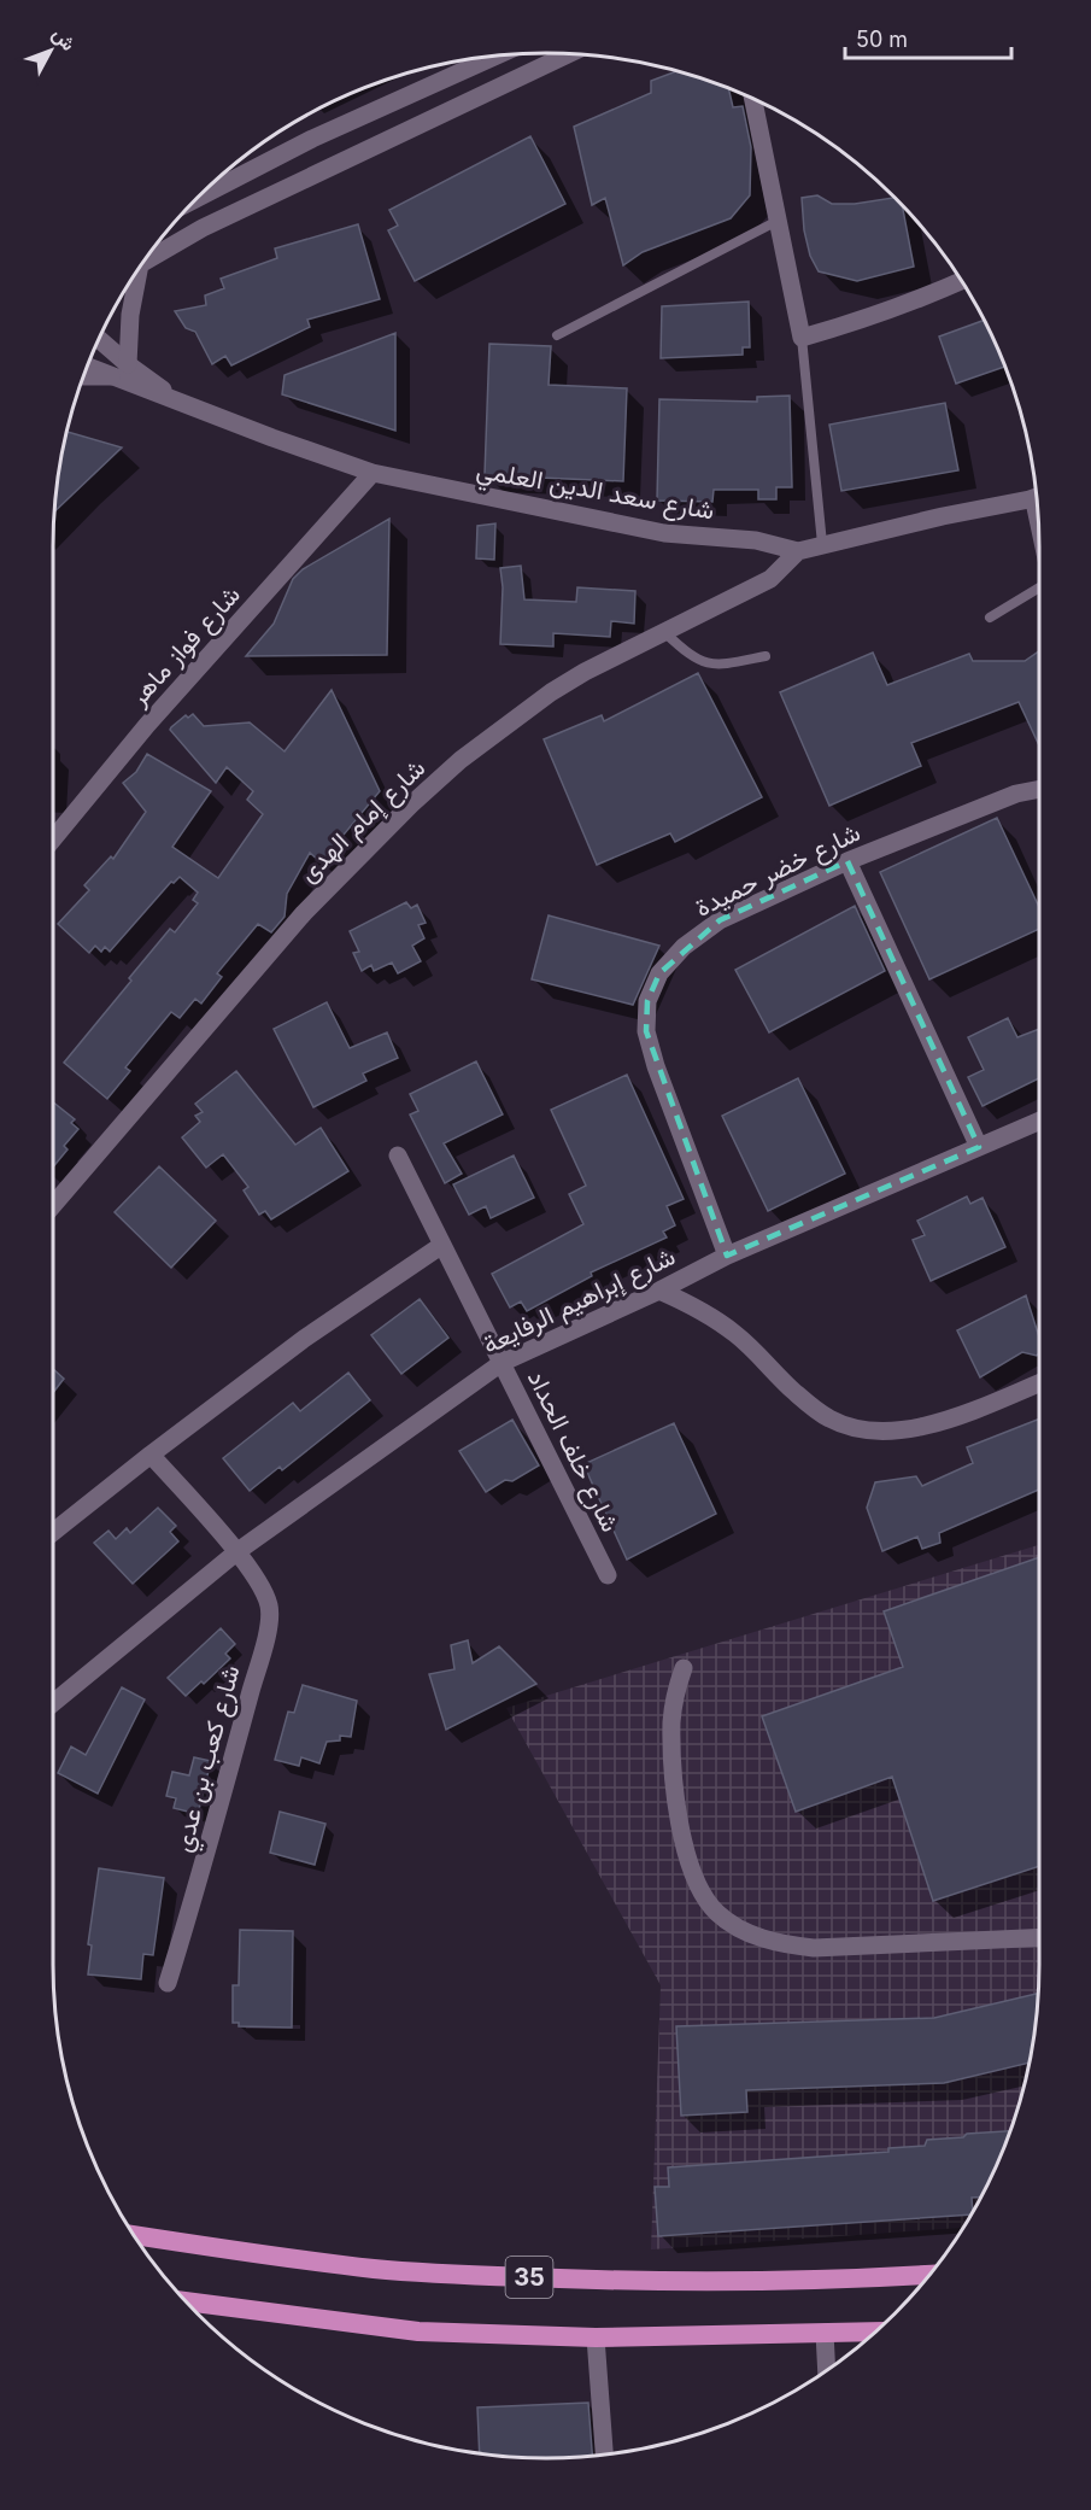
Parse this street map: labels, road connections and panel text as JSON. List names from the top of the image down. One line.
{"streets":{"highway":["35"],"street":["شارع سعد الدين العلمي","شارع فواز ماهر","شارع إمام الهدى","شارع خضر حميدة","شارع إبراهيم الرفايعة","شارع خلف الحداد","شارع كعب بن عدي"]},"crossings":[["شارع سعد الدين العلمي","شارع فواز ماهر"],["شارع سعد الدين العلمي","شارع إمام الهدى"],["شارع خضر حميدة","شارع إبراهيم الرفايعة"],["شارع إبراهيم الرفايعة","شارع خلف الحداد"],["شارع إبراهيم الرفايعة","شارع كعب بن عدي"]],"scale_bar":"50 m","north":"top right"}
